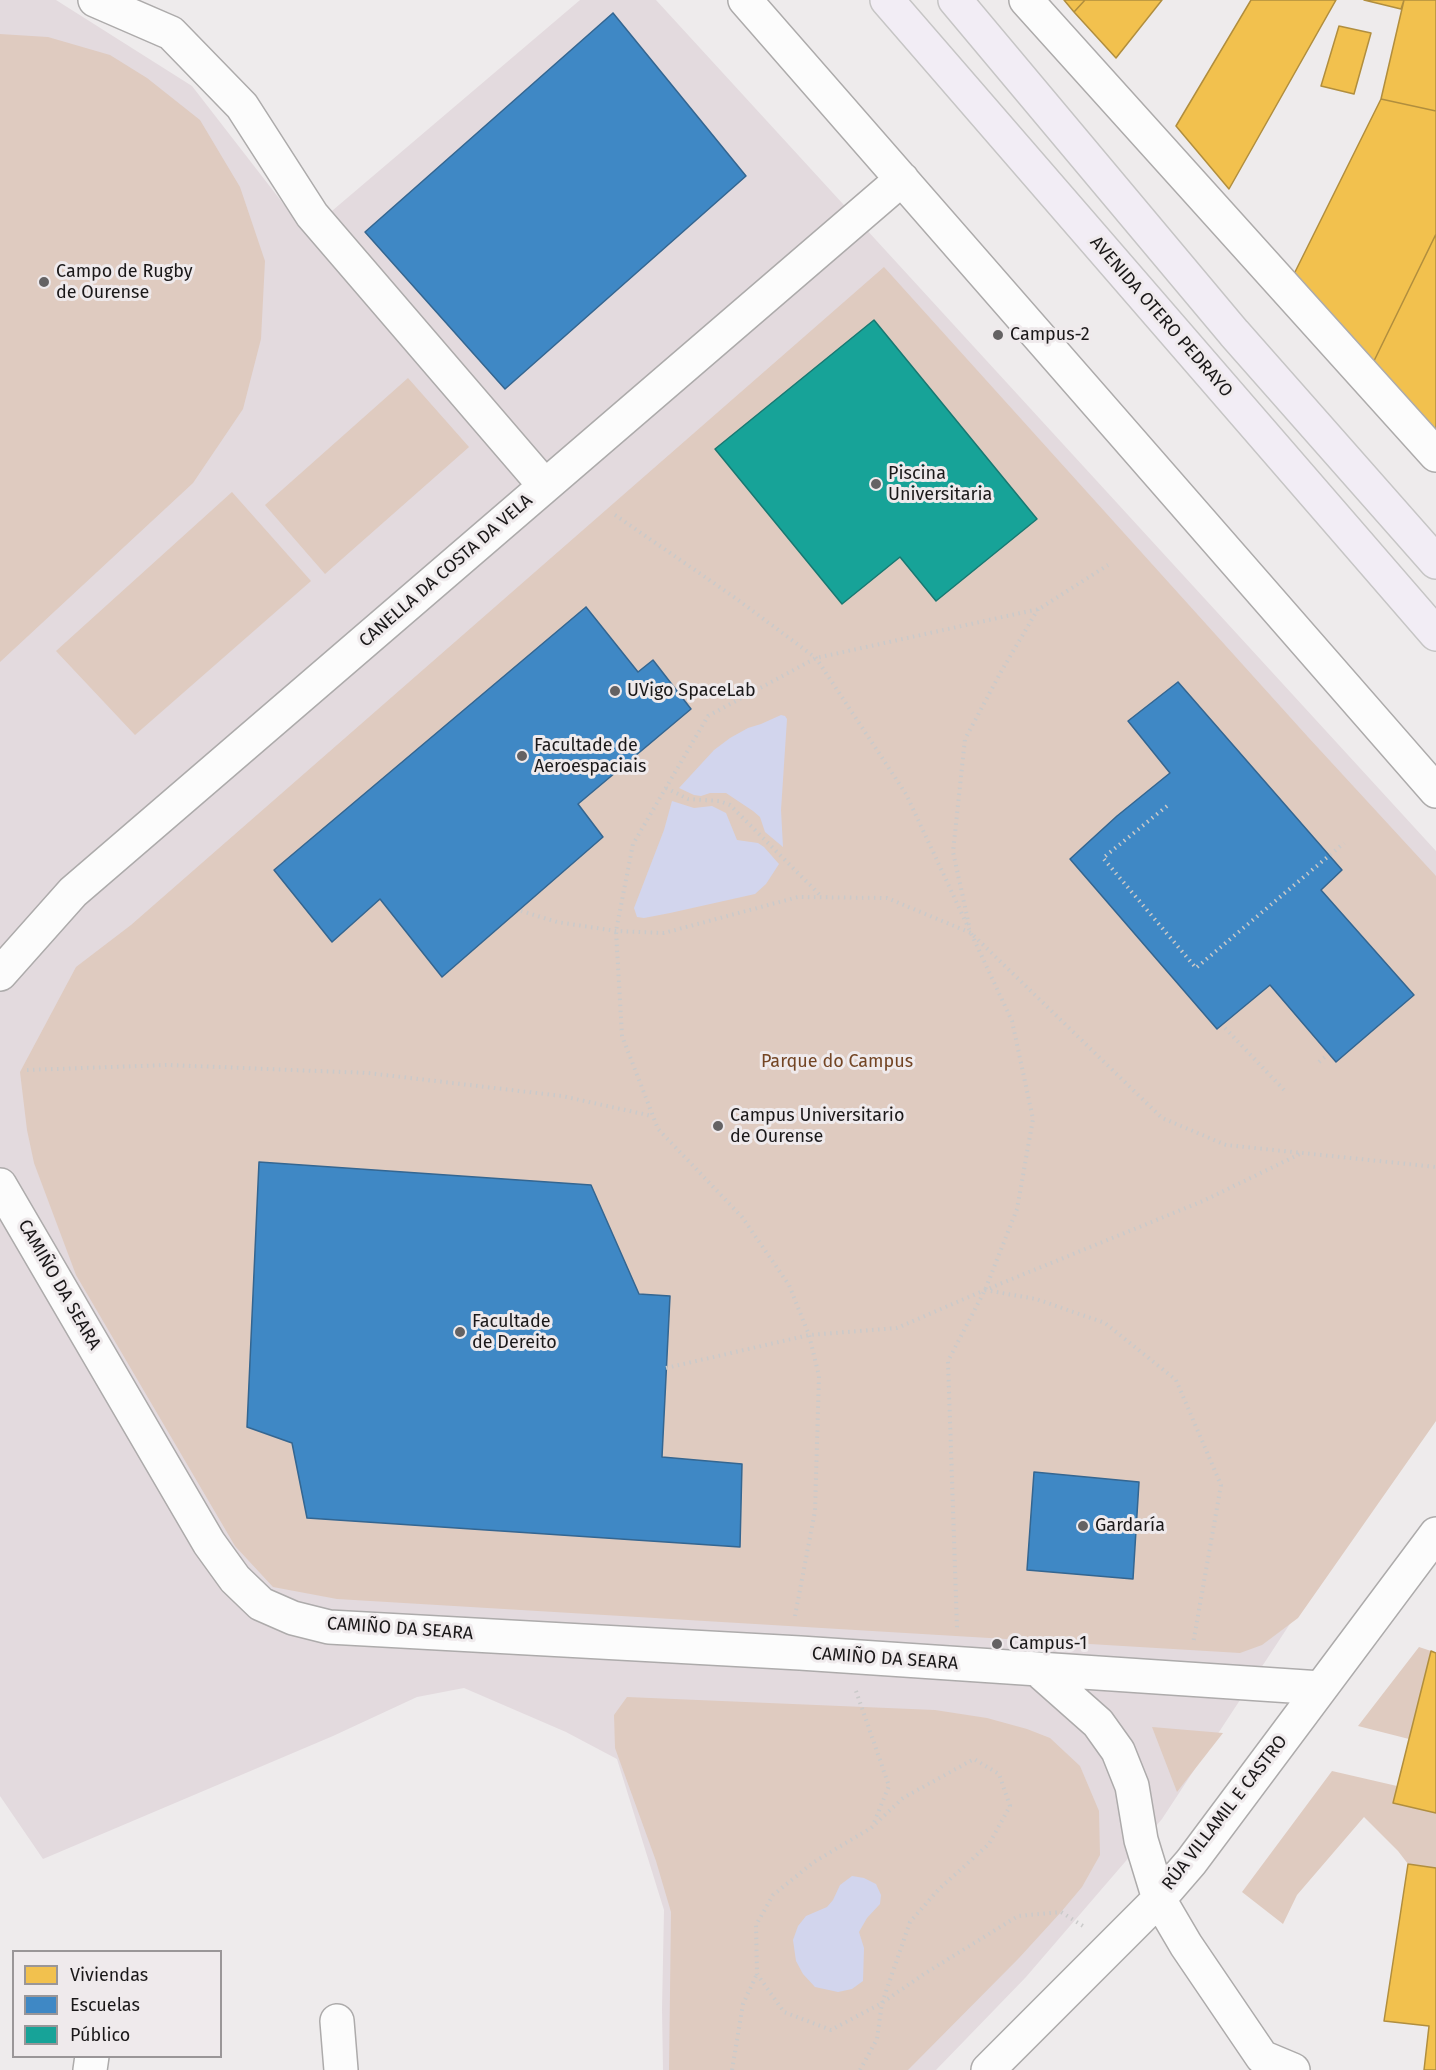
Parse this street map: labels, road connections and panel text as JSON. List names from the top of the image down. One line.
{"streets":{"main road":["AVENIDA OTERO PEDRAYO"],"street":["CANELLA DA COSTA DA VELA","CAMIÑO DA SEARA","RÚA VILLAMIL E CASTRO"]},"crossings":[["CAMIÑO DA SEARA","RÚA VILLAMIL E CASTRO"]],"parks":["Parque do Campus"],"places":["Campo de Rugby de Ourense","Campus-2","Piscina Universitaria","UVigo SpaceLab","Facultade de Aeroespaciais","Campus Universitario de Ourense","Facultade de Dereito","Gardaría","Campus-1"],"legend":["Viviendas","Escuelas","Público"]}
